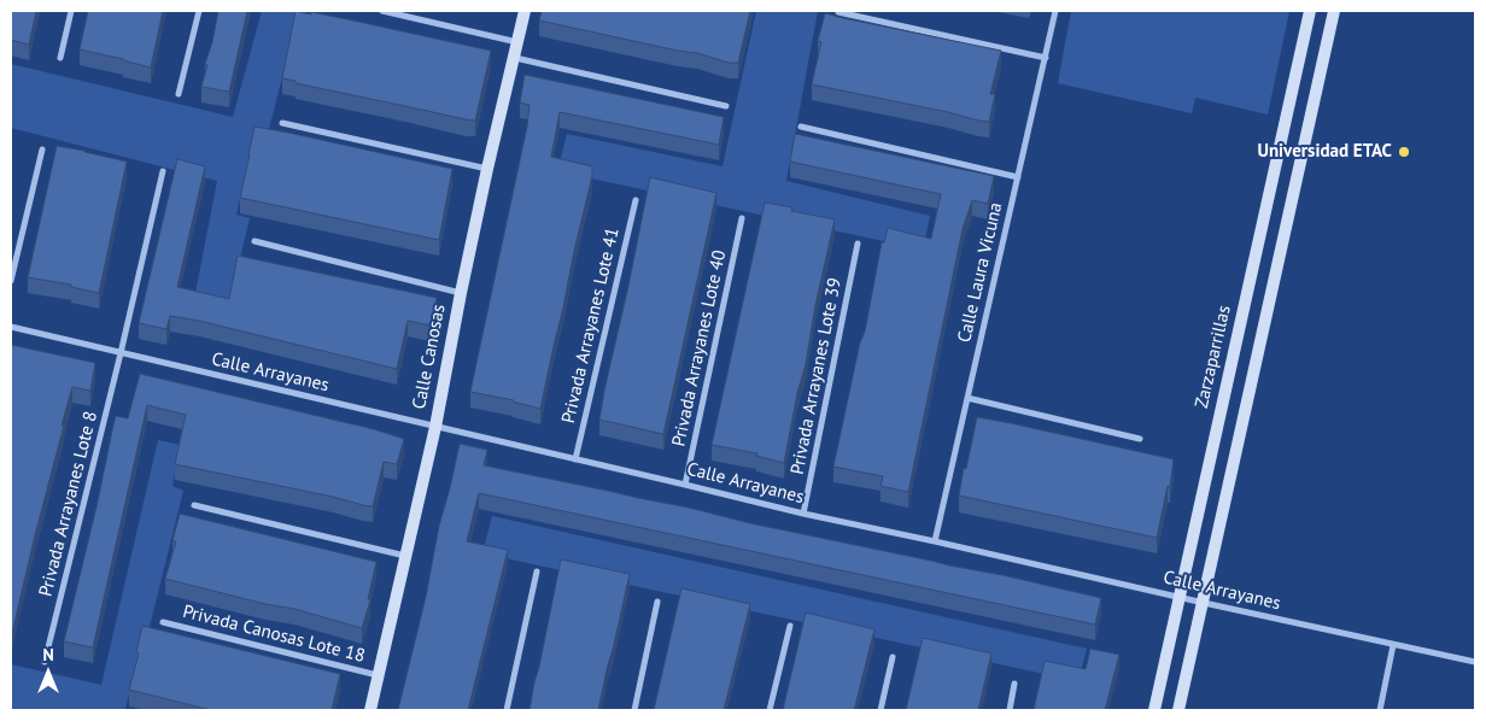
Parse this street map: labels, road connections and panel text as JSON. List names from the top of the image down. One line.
{"streets":{"street":["Calle Laura Vicuna","Privada Arrayanes Lote 41","Privada Arrayanes Lote 40","Calle Canosas","Zarzaparrillas","Calle Arrayanes","Privada Arrayanes Lote 39","Privada Arrayanes Lote 8","Privada Canosas Lote 18"]},"crossings":[["Calle Laura Vicuna","Calle Arrayanes"],["Privada Arrayanes Lote 41","Calle Arrayanes"],["Privada Arrayanes Lote 40","Calle Arrayanes"],["Calle Canosas","Calle Arrayanes"],["Calle Canosas","Privada Canosas Lote 18"],["Zarzaparrillas","Calle Arrayanes"],["Calle Arrayanes","Privada Arrayanes Lote 39"],["Calle Arrayanes","Privada Arrayanes Lote 8"]],"places":["Universidad ETAC"],"north":"top"}
